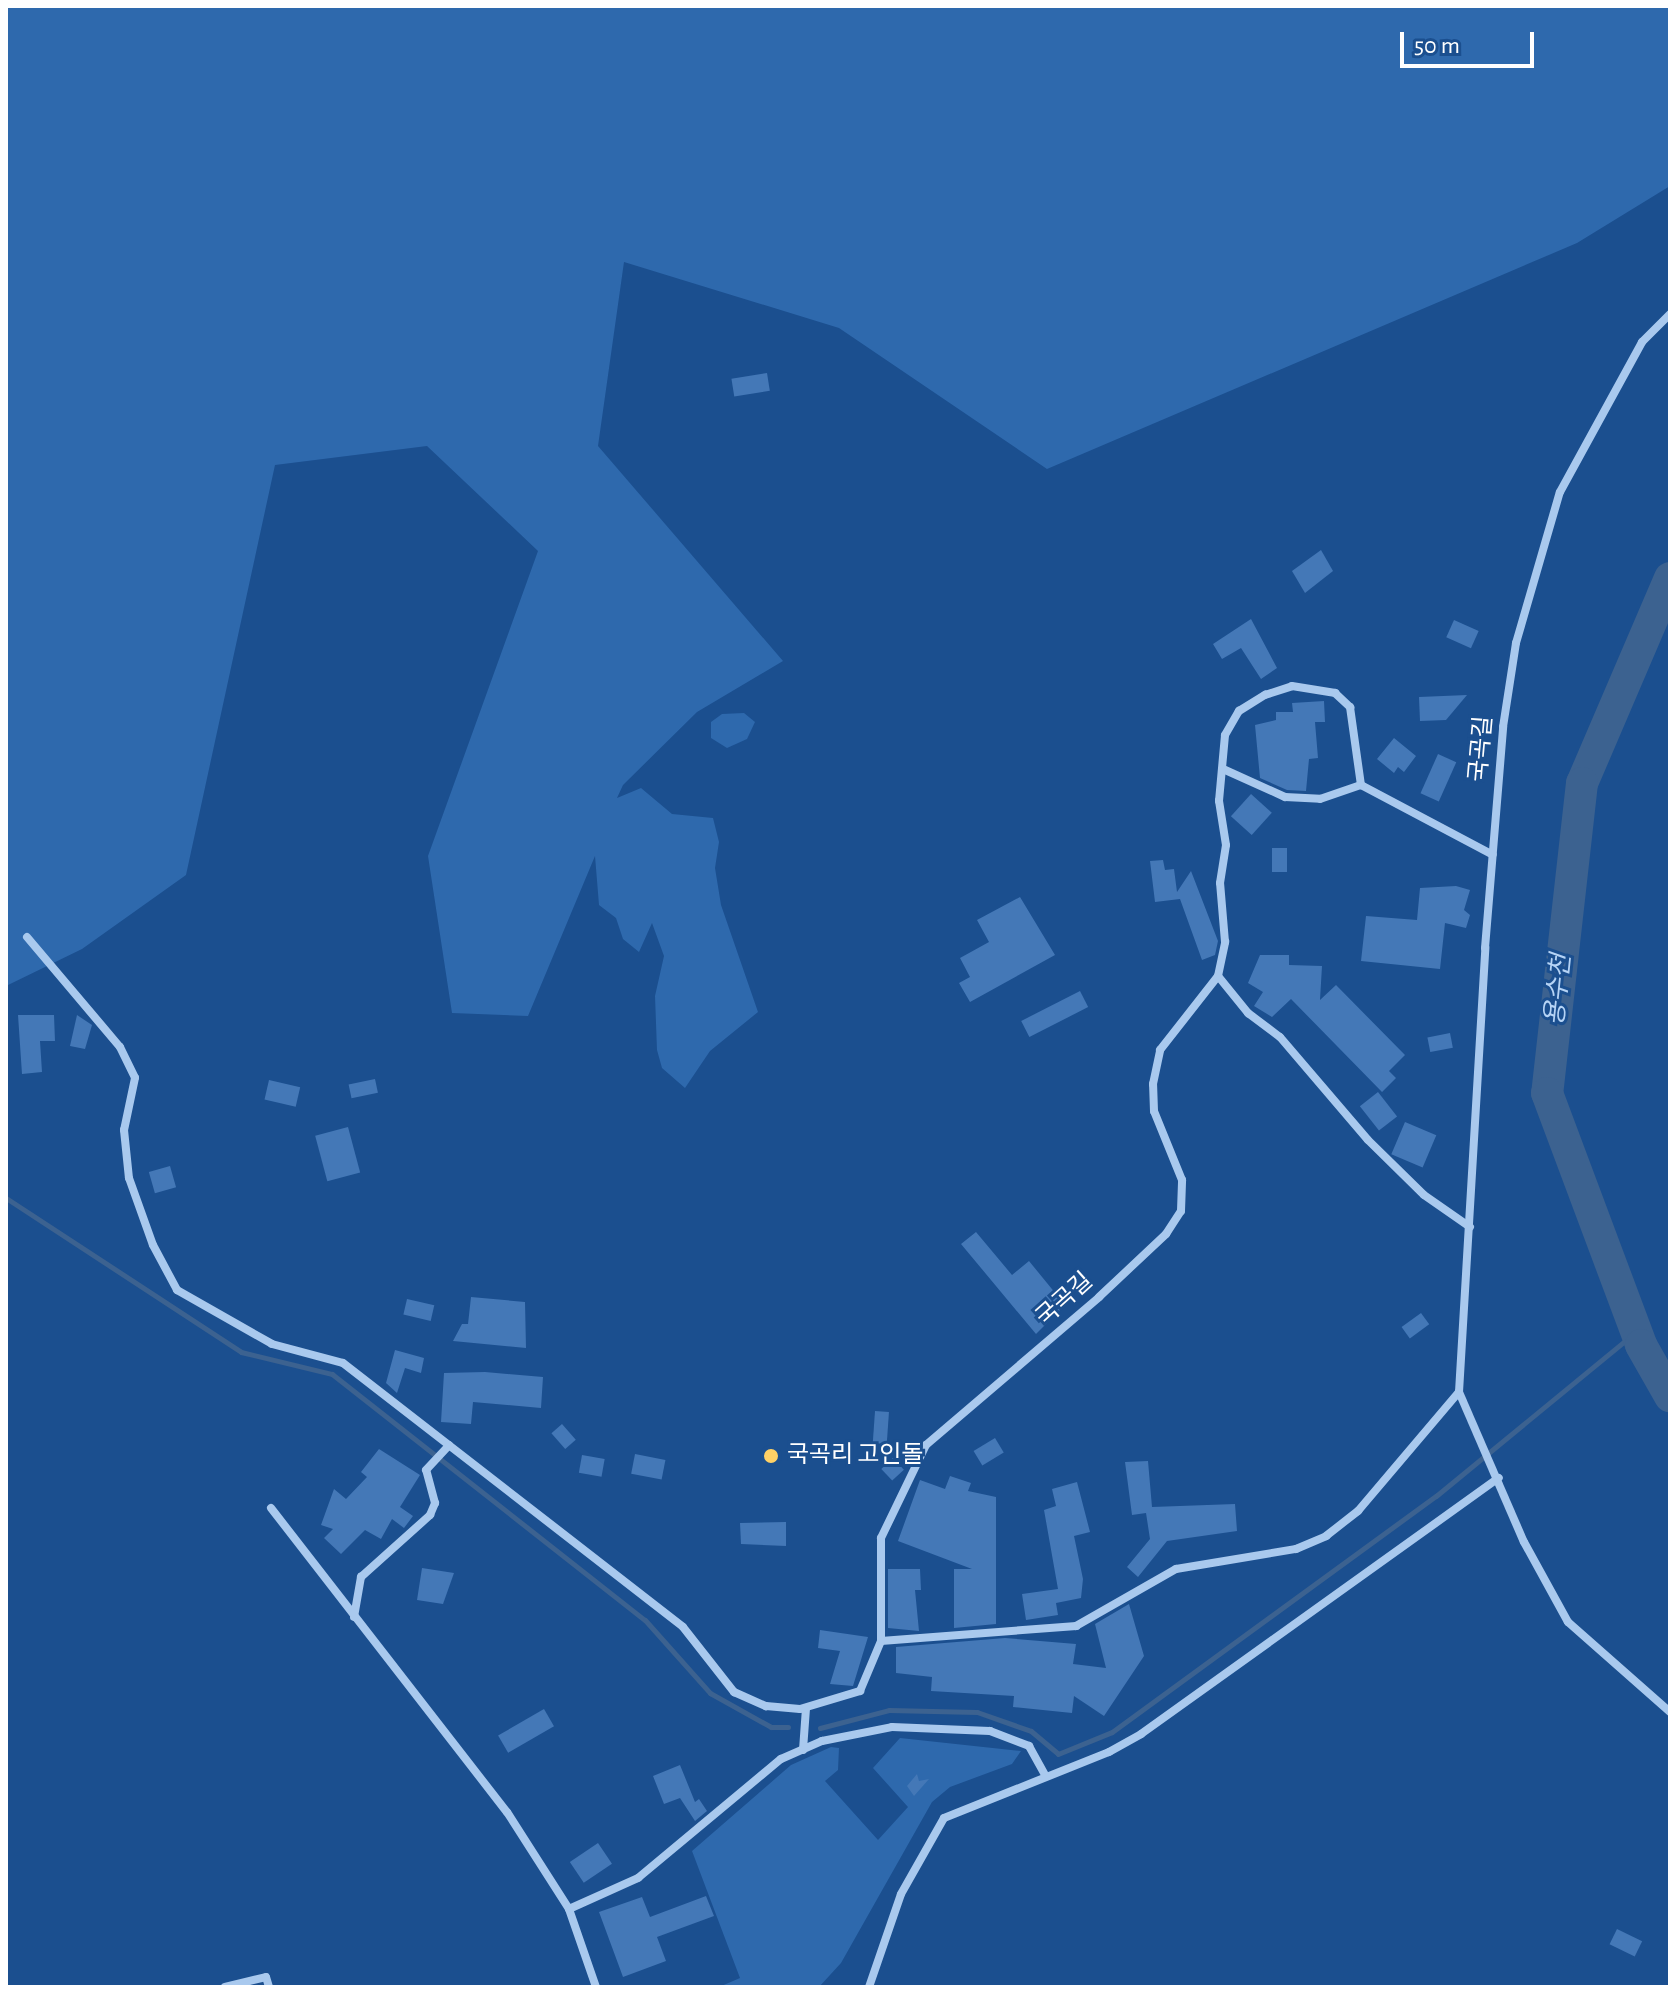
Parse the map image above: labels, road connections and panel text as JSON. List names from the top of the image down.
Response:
{
  "streets": {
    "street": ["국곡길"]
  },
  "water": ["용수천"],
  "places": ["국곡리 고인돌"],
  "scale_bar": "50 m"
}
